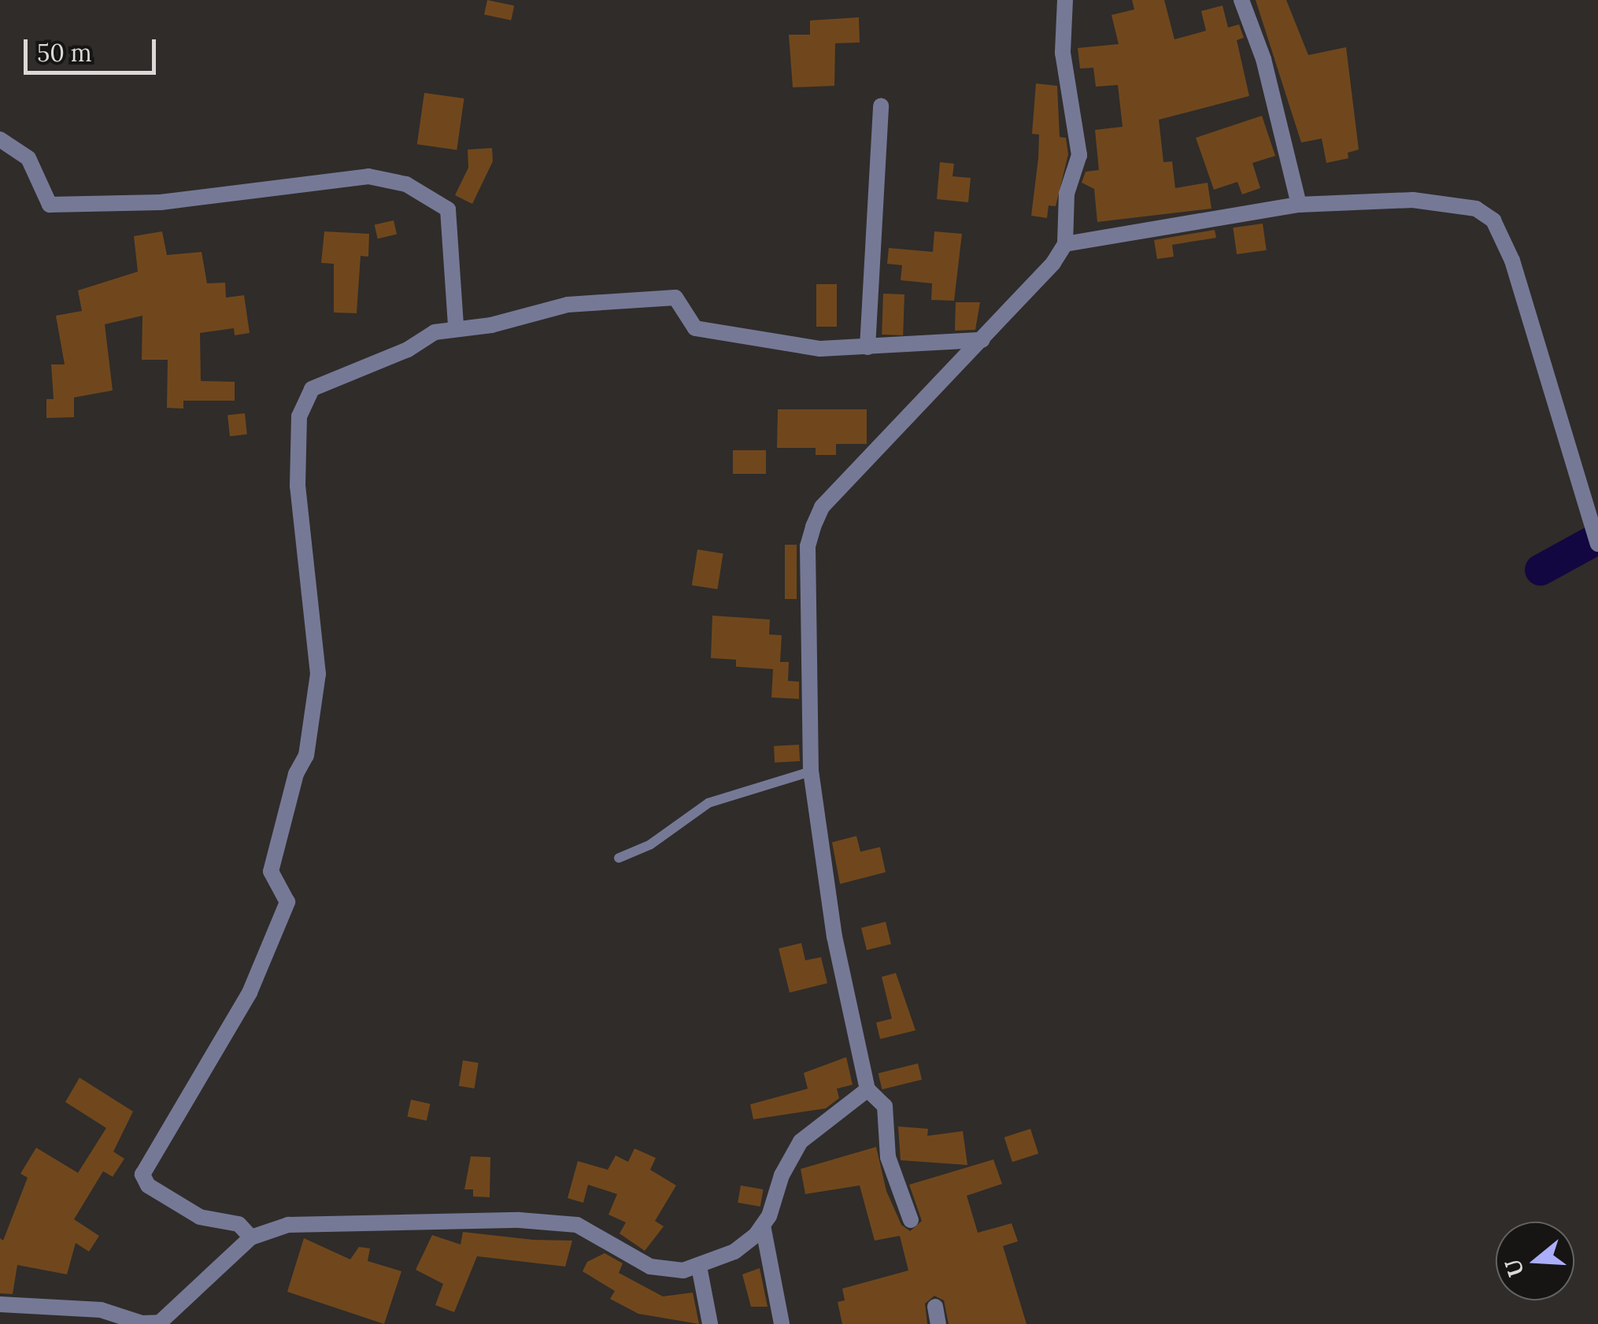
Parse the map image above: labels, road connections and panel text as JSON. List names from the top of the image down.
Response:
{
  "scale_bar": "50 m",
  "north": "left"
}
